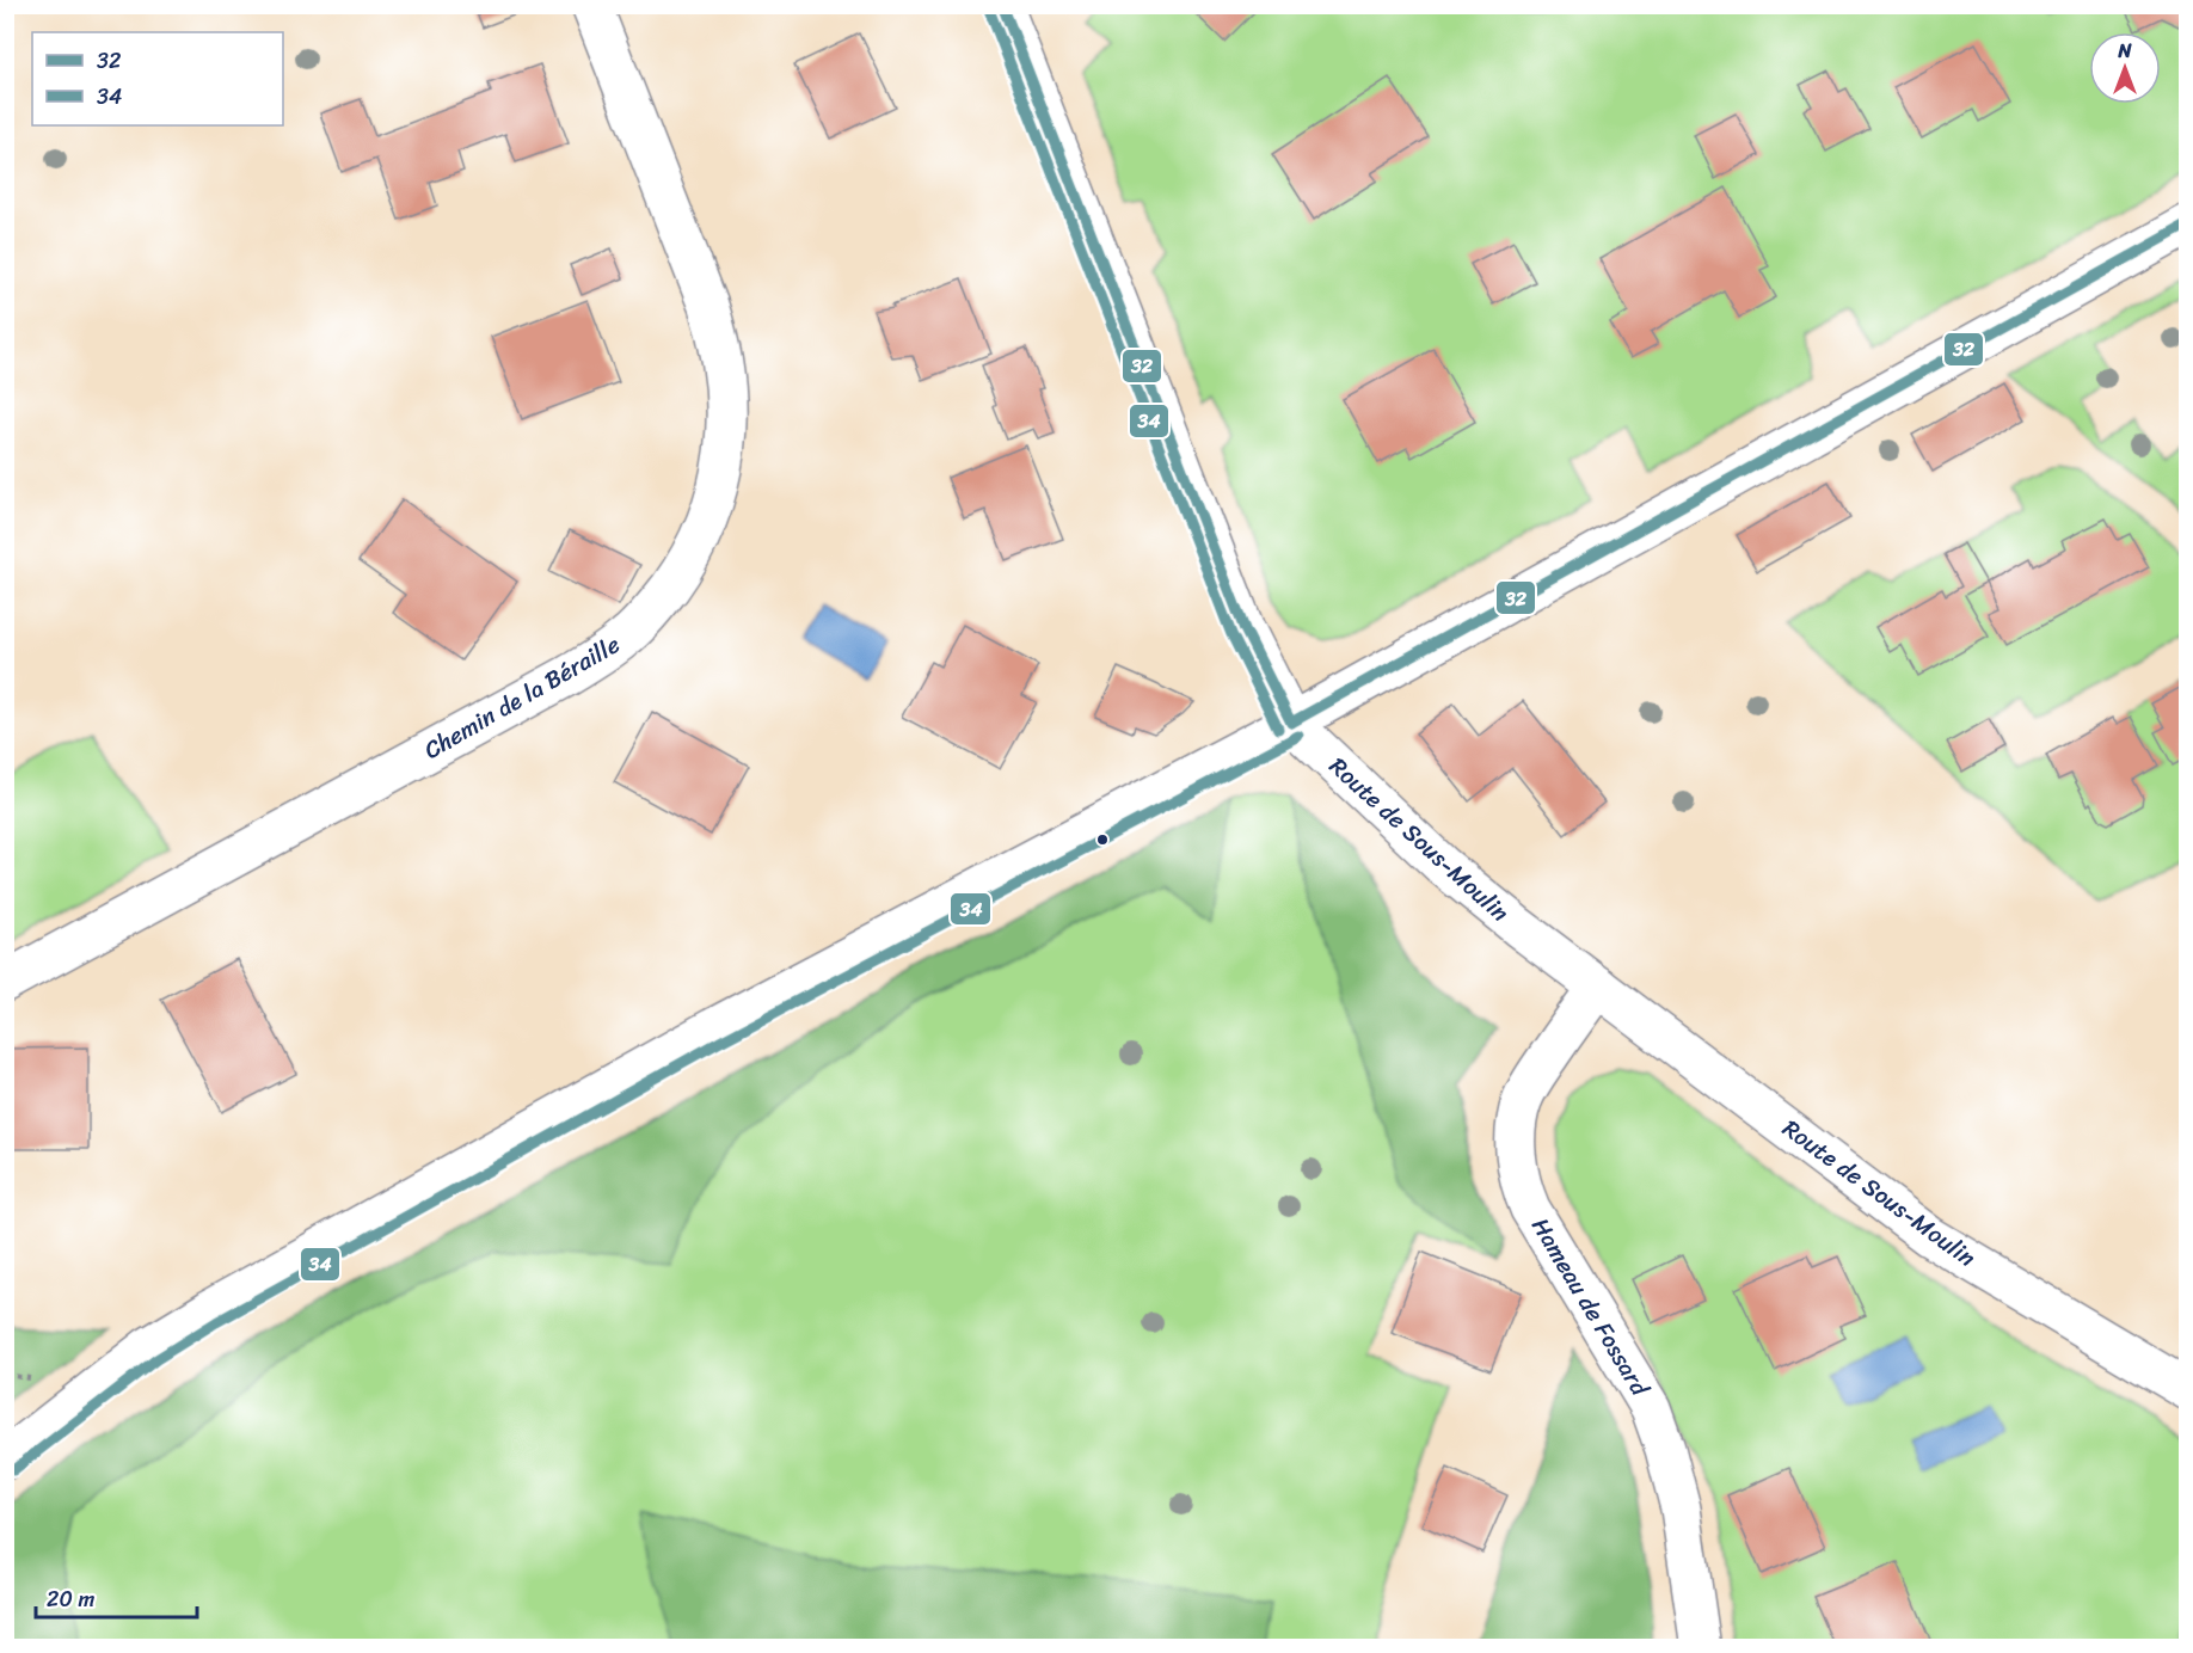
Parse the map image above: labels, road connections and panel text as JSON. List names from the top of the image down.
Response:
{
  "streets": {
    "main road": ["Chemin de la Béraille", "Route de Sous-Moulin", "Hameau de Fossard"]
  },
  "crossings": [
    ["Route de Sous-Moulin", "Hameau de Fossard"]
  ],
  "lines": ["transit line 32", "transit line 34"],
  "legend": ["32", "34"],
  "scale_bar": "20 m",
  "north": "top"
}
